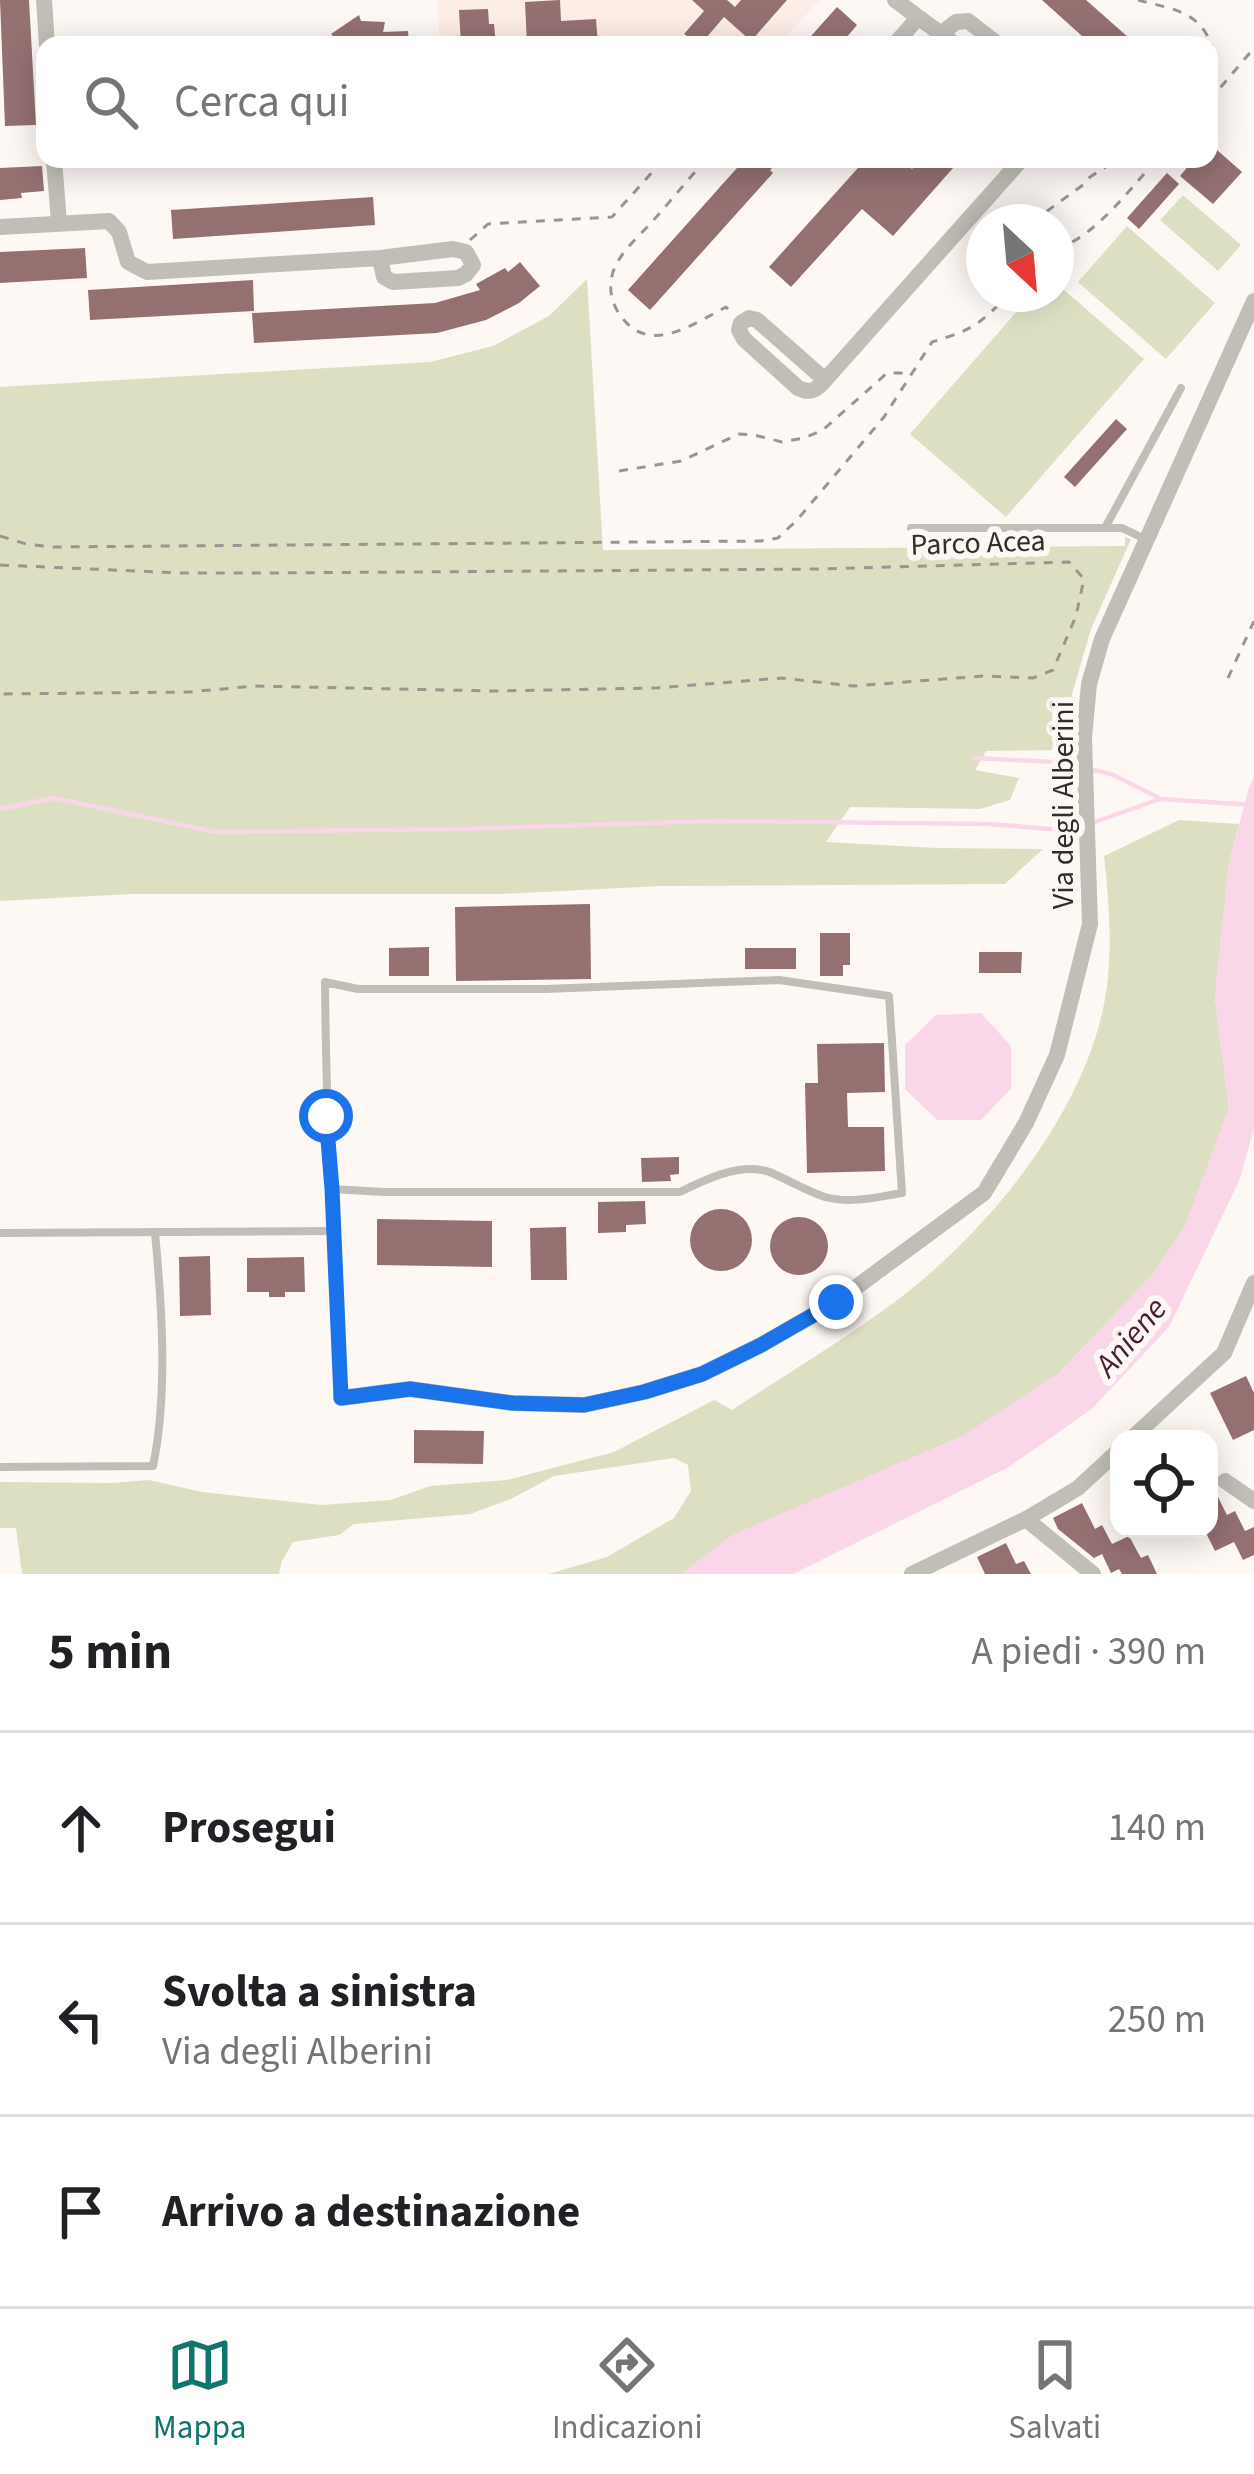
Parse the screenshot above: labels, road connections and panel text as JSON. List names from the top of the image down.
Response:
{
  "streets": {
    "street": ["Via degli Alberini"],
    "path": ["Parco Acea"]
  },
  "water": ["Aniene"],
  "north": "bottom right",
  "page": {
    "search": "Cerca qui",
    "heading": ["5 min", "A piedi · 390 m"],
    "list": [
      ["Prosegui", "140 m"],
      ["Svolta a sinistra", "Via degli Alberini", "250 m"],
      "Arrivo a destinazione"
    ],
    "nav": ["Mappa", "Indicazioni", "Salvati"]
  }
}
